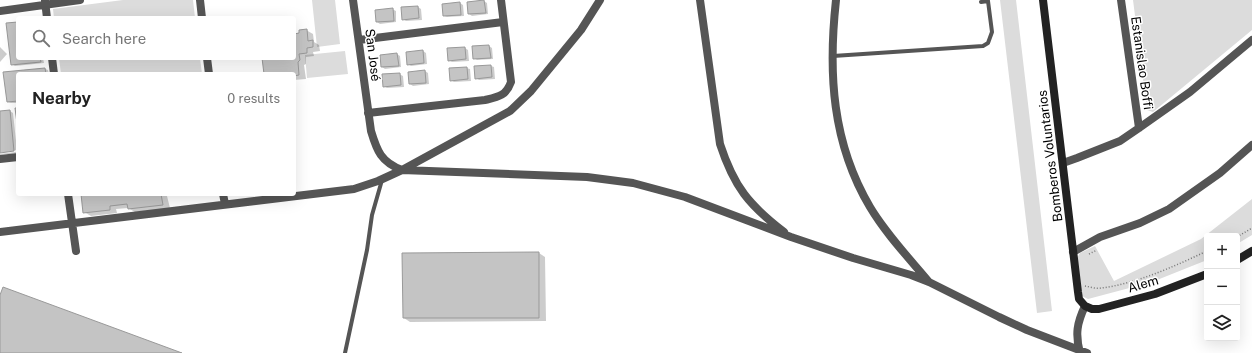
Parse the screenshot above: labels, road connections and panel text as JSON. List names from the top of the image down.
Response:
{
  "streets": {
    "main road": ["Bomberos Voluntarios", "Alem"],
    "street": ["San José", "Estanislao Boffi"]
  },
  "crossings": [
    ["Bomberos Voluntarios", "Alem"]
  ],
  "page": {
    "search": "Search here",
    "heading": ["Nearby", "0 results"],
    "map_buttons": ["+", "−"]
  }
}
